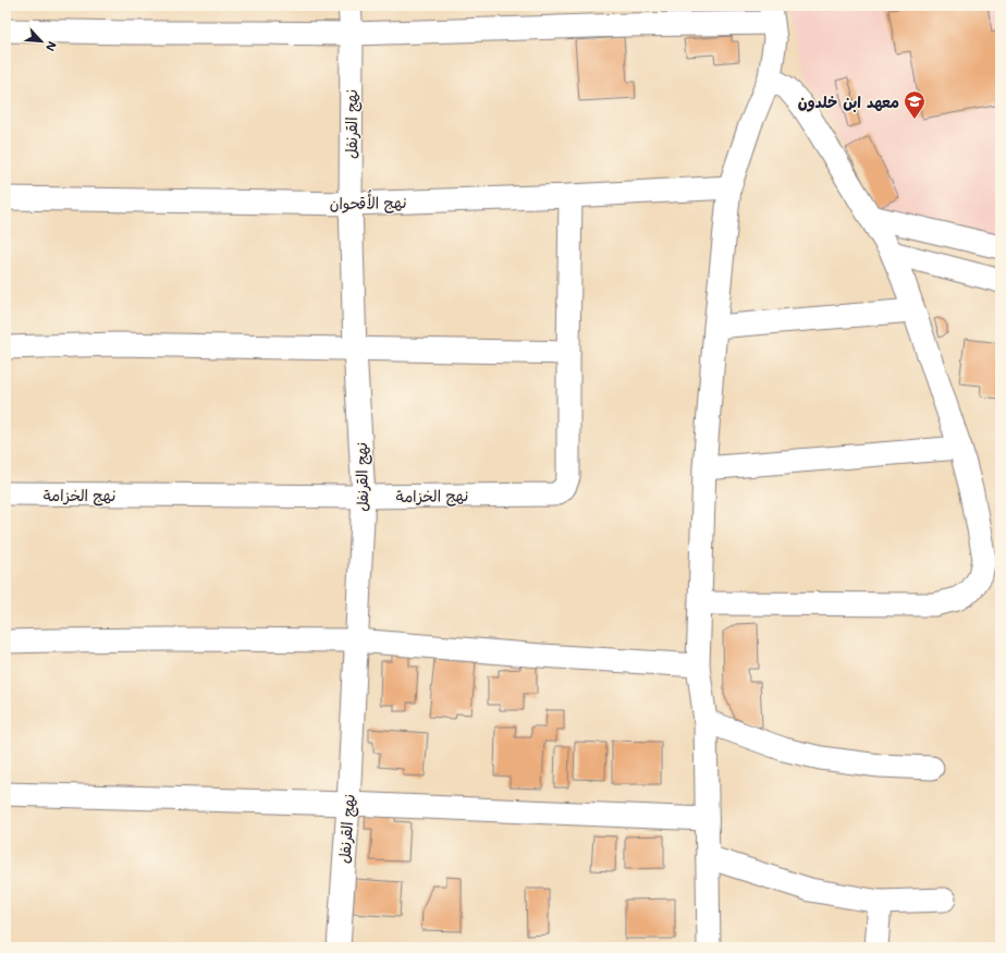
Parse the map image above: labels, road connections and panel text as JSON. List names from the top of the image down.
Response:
{
  "streets": {
    "street": ["نهج القرنفل", "نهج الأُقحوان", "نهج الخزامة"]
  },
  "crossings": [
    ["نهج القرنفل", "نهج الأُقحوان"],
    ["نهج القرنفل", "نهج الخزامة"],
    ["نهج الأُقحوان", "نهج الخزامة"]
  ],
  "places": {
    "school or university": ["معهد ابن خلدون"]
  },
  "north": "bottom right"
}
